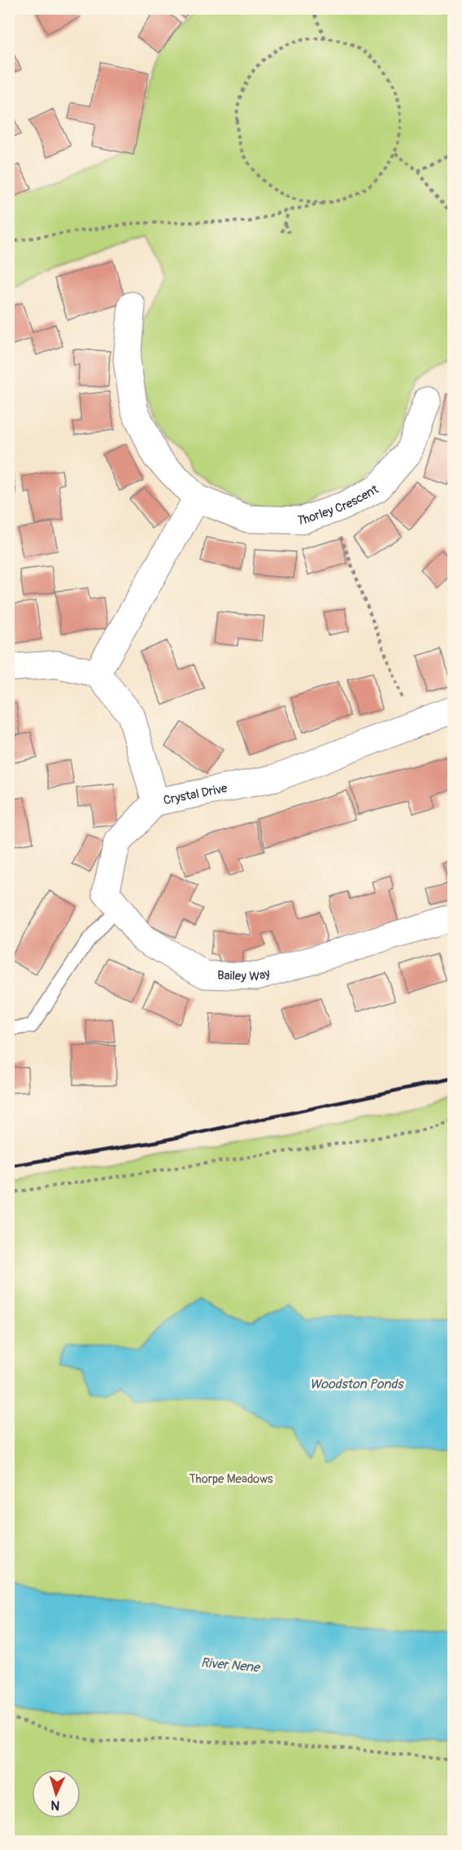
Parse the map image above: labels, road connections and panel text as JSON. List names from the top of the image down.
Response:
{
  "streets": {
    "street": ["Thorley Crescent", "Crystal Drive", "Bailey Way"]
  },
  "crossings": [
    ["Crystal Drive", "Bailey Way"]
  ],
  "water": ["Woodston Ponds", "River Nene"],
  "parks": ["Thorpe Meadows"],
  "north": "bottom"
}
